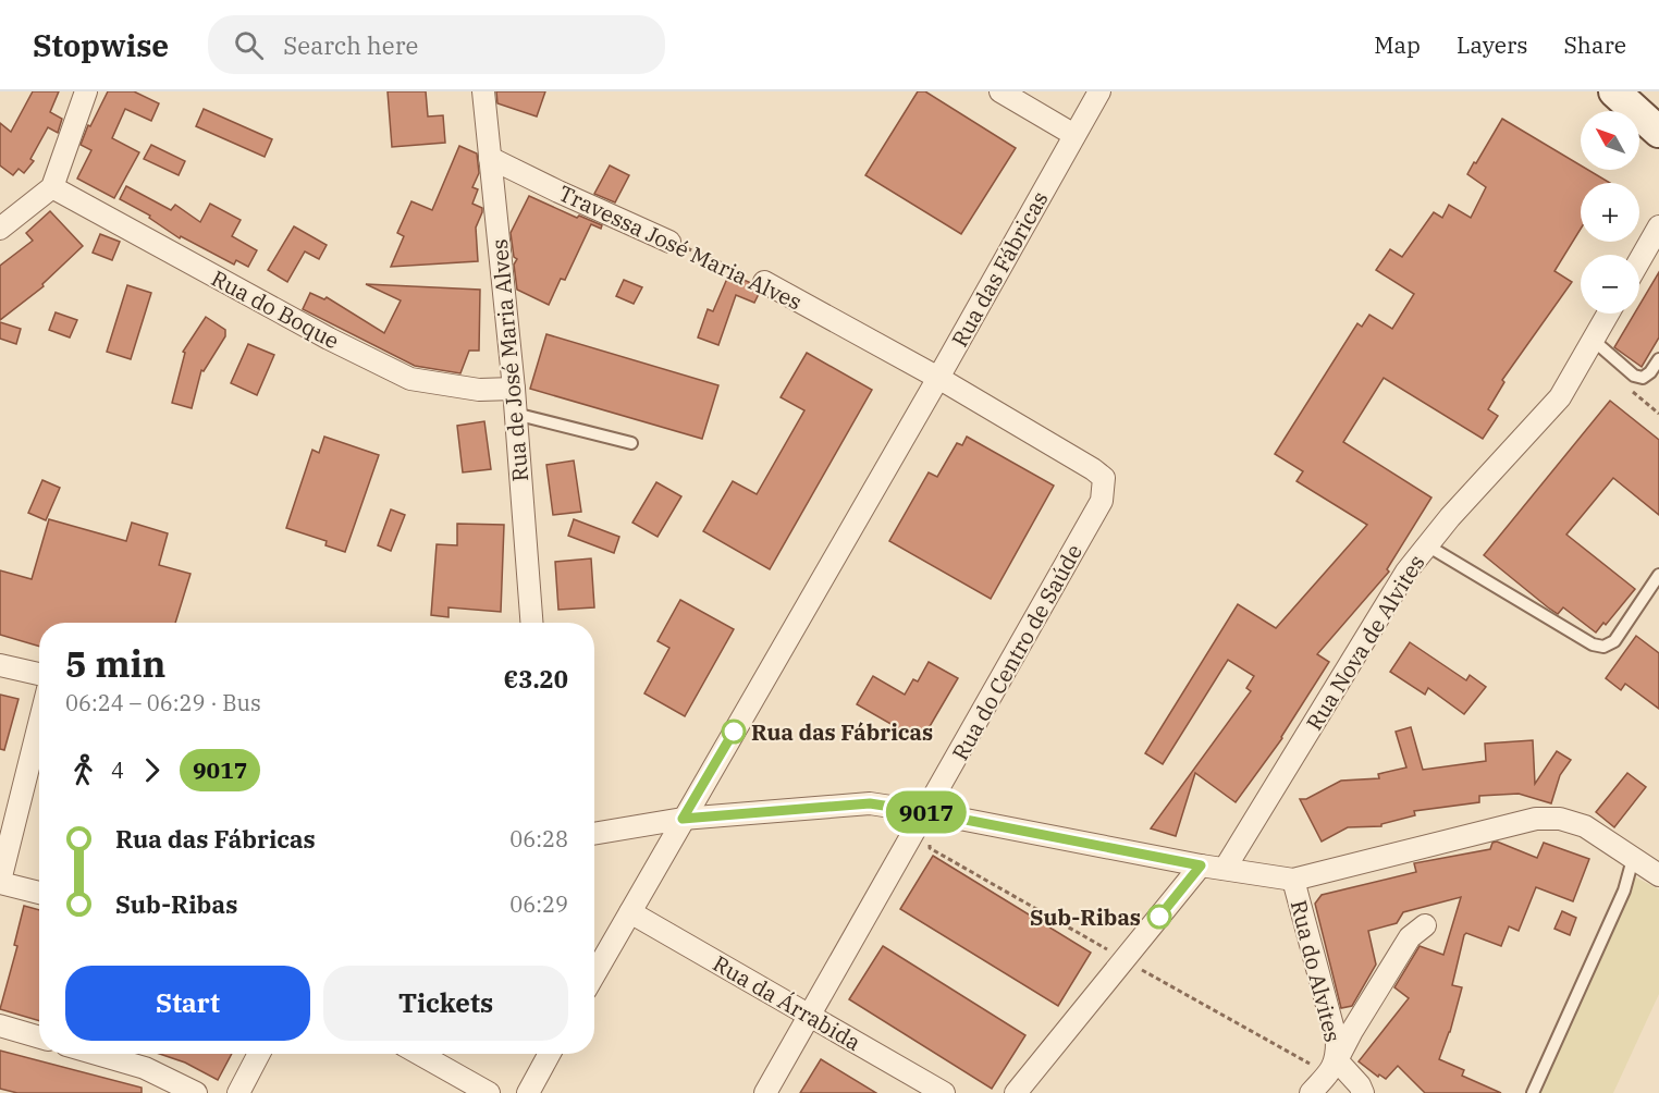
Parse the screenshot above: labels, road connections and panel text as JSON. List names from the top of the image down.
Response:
{
  "streets": {
    "street": [
      "Travessa José Maria Alves",
      "Rua das Fábricas",
      "Rua do Boque",
      "Rua de José Maria Alves",
      "Rua Nova de Alvites",
      "Rua do Centro de Saúde",
      "Rua do Alvites",
      "Rua da Árrabida"
    ]
  },
  "crossings": [
    ["Travessa José Maria Alves", "Rua das Fábricas"],
    ["Travessa José Maria Alves", "Rua de José Maria Alves"],
    ["Travessa José Maria Alves", "Rua do Centro de Saúde"],
    ["Rua das Fábricas", "Rua do Centro de Saúde"],
    ["Rua das Fábricas", "Rua da Árrabida"],
    ["Rua do Boque", "Rua de José Maria Alves"],
    ["Rua do Centro de Saúde", "Rua da Árrabida"]
  ],
  "places": ["Rua das Fábricas", "Sub-Ribas"],
  "lines": ["bus line 9017"],
  "north": "top left",
  "page": {
    "header": "Stopwise",
    "search": "Search here",
    "nav": ["Map", "Layers", "Share"],
    "on_map": "9017",
    "map_buttons": ["+", "−"],
    "heading": ["5 min", "06:24 – 06:29 · Bus", "€3.20"],
    "legs": ["4", "9017"],
    "list": [
      {
        "name": "Rua das Fábricas",
        "value": "06:28"
      },
      {
        "name": "Sub-Ribas",
        "value": "06:29"
      }
    ],
    "buttons": ["Start", "Tickets"]
  }
}
